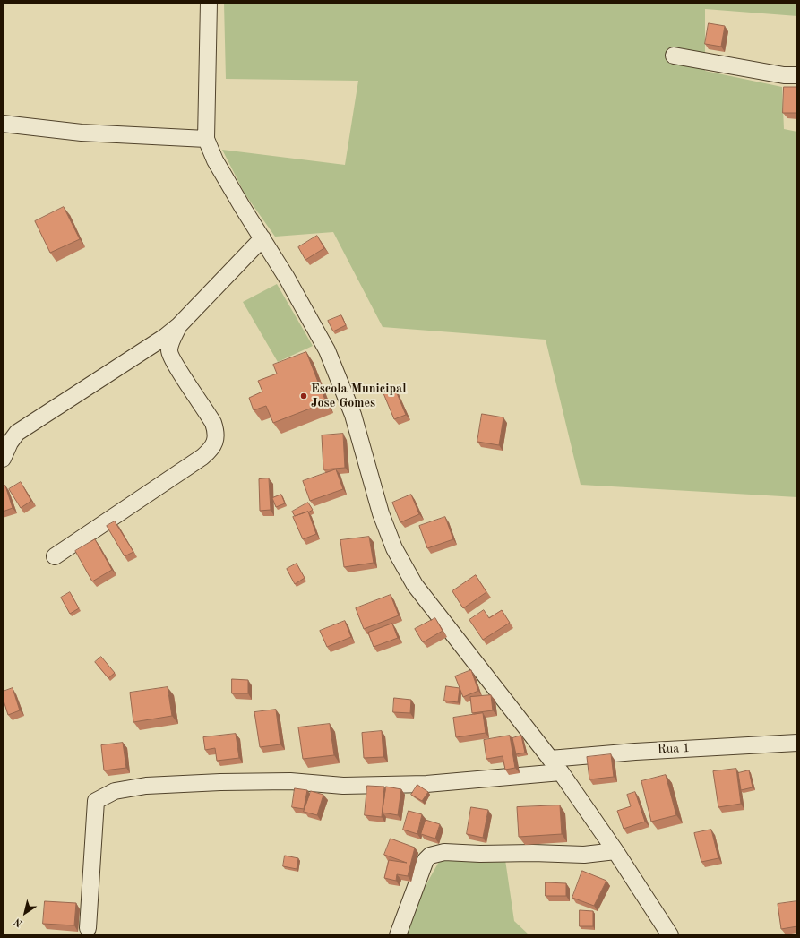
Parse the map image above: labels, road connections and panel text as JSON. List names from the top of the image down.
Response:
{
  "streets": {
    "street": ["Rua 1"]
  },
  "places": ["Escola Municipal Jose Gomes"],
  "north": "bottom left"
}
